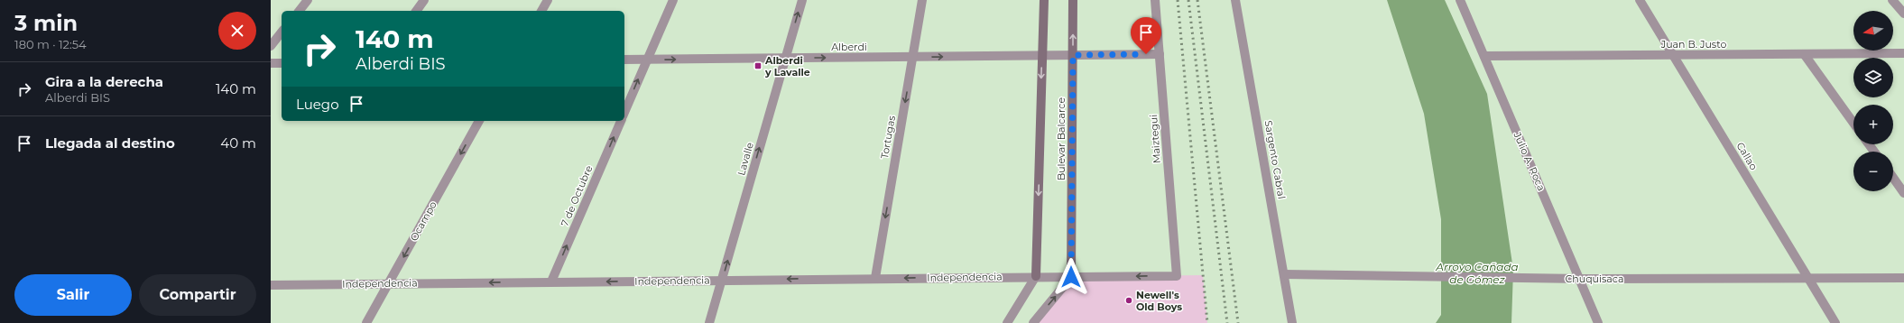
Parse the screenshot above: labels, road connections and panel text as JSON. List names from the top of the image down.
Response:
{
  "streets": {
    "main road": ["Bulevar Balcarce"],
    "street": [
      "Juan B. Justo",
      "Alberdi",
      "Tortugas",
      "Maiztegui",
      "Callao",
      "Lavalle",
      "Sargento Cabral",
      "Julio A. Roca",
      "7 de Octubre",
      "Ocampo",
      "Independencia",
      "Chuquisaca"
    ]
  },
  "crossings": [
    ["Juan B. Justo", "Callao"],
    ["Juan B. Justo", "Julio A. Roca"],
    ["Alberdi", "Tortugas"],
    ["Alberdi", "Bulevar Balcarce"],
    ["Alberdi", "Maiztegui"],
    ["Alberdi", "Lavalle"],
    ["Tortugas", "Independencia"],
    ["Bulevar Balcarce", "Independencia"],
    ["Maiztegui", "Independencia"],
    ["Callao", "Chuquisaca"],
    ["Lavalle", "Independencia"],
    ["Sargento Cabral", "Chuquisaca"],
    ["Julio A. Roca", "Chuquisaca"],
    ["7 de Octubre", "Independencia"],
    ["Ocampo", "Independencia"]
  ],
  "one_way": [
    "Alberdi",
    "Tortugas",
    "Lavalle",
    "7 de Octubre",
    "Ocampo",
    "Independencia"
  ],
  "water": ["Arroyo Cañada de Gómez"],
  "places": {
    "transit": ["Alberdi y Lavalle"],
    "other": ["Newell's Old Boys"]
  },
  "north": "left",
  "page": {
    "heading": ["3 min", "180 m · 12:54"],
    "map_buttons": ["+", "−"],
    "turn": ["140 m", "Alberdi BIS"],
    "list": [
      {
        "name": "Gira a la derecha",
        "note": "Alberdi BIS",
        "value": "140 m"
      },
      {
        "name": "Llegada al destino",
        "value": "40 m"
      }
    ],
    "then": "Luego",
    "buttons": ["Salir", "Compartir"]
  }
}
